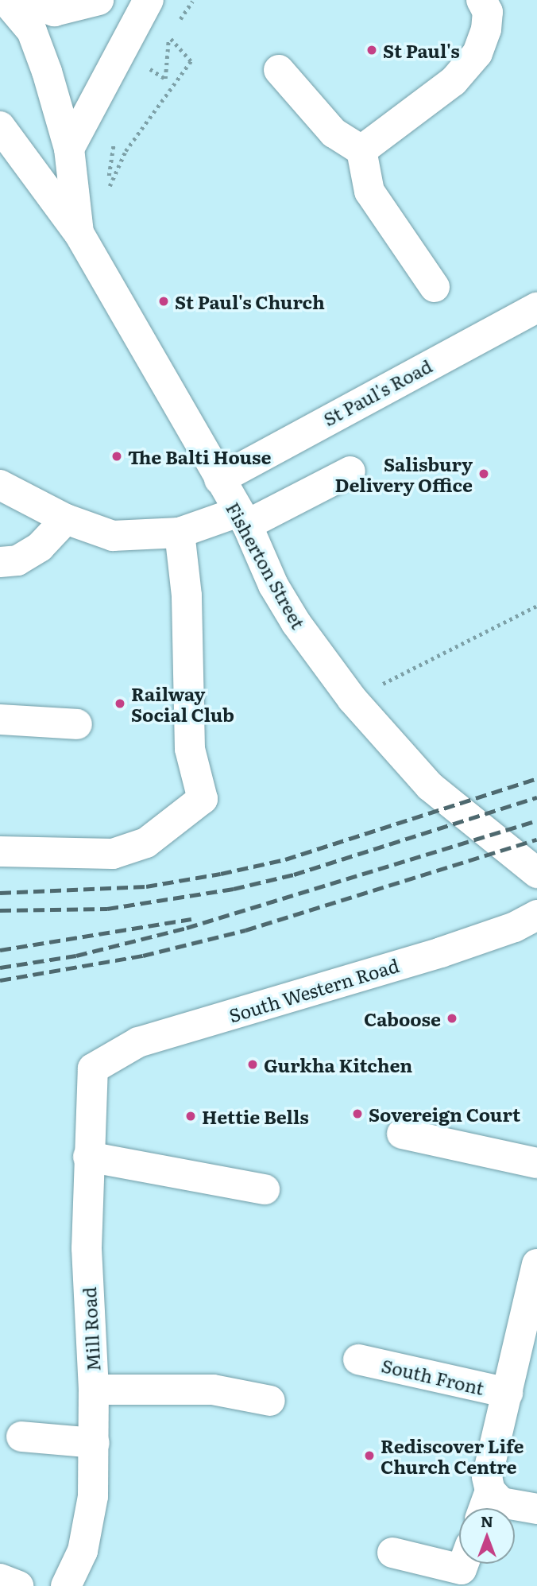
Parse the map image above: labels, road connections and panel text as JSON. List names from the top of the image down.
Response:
{
  "streets": {
    "main road": [
      "St Paul's Road",
      "Fisherton Street",
      "South Western Road",
      "Mill Road",
      "South Front"
    ]
  },
  "crossings": [
    ["St Paul's Road", "Fisherton Street"],
    ["South Western Road", "Mill Road"]
  ],
  "places": [
    "St Paul's",
    "St Paul's Church",
    "The Balti House",
    "Salisbury Delivery Office",
    "Railway Social Club",
    "Caboose",
    "Gurkha Kitchen",
    "Sovereign Court",
    "Hettie Bells",
    "Rediscover Life Church Centre"
  ],
  "north": "top"
}
